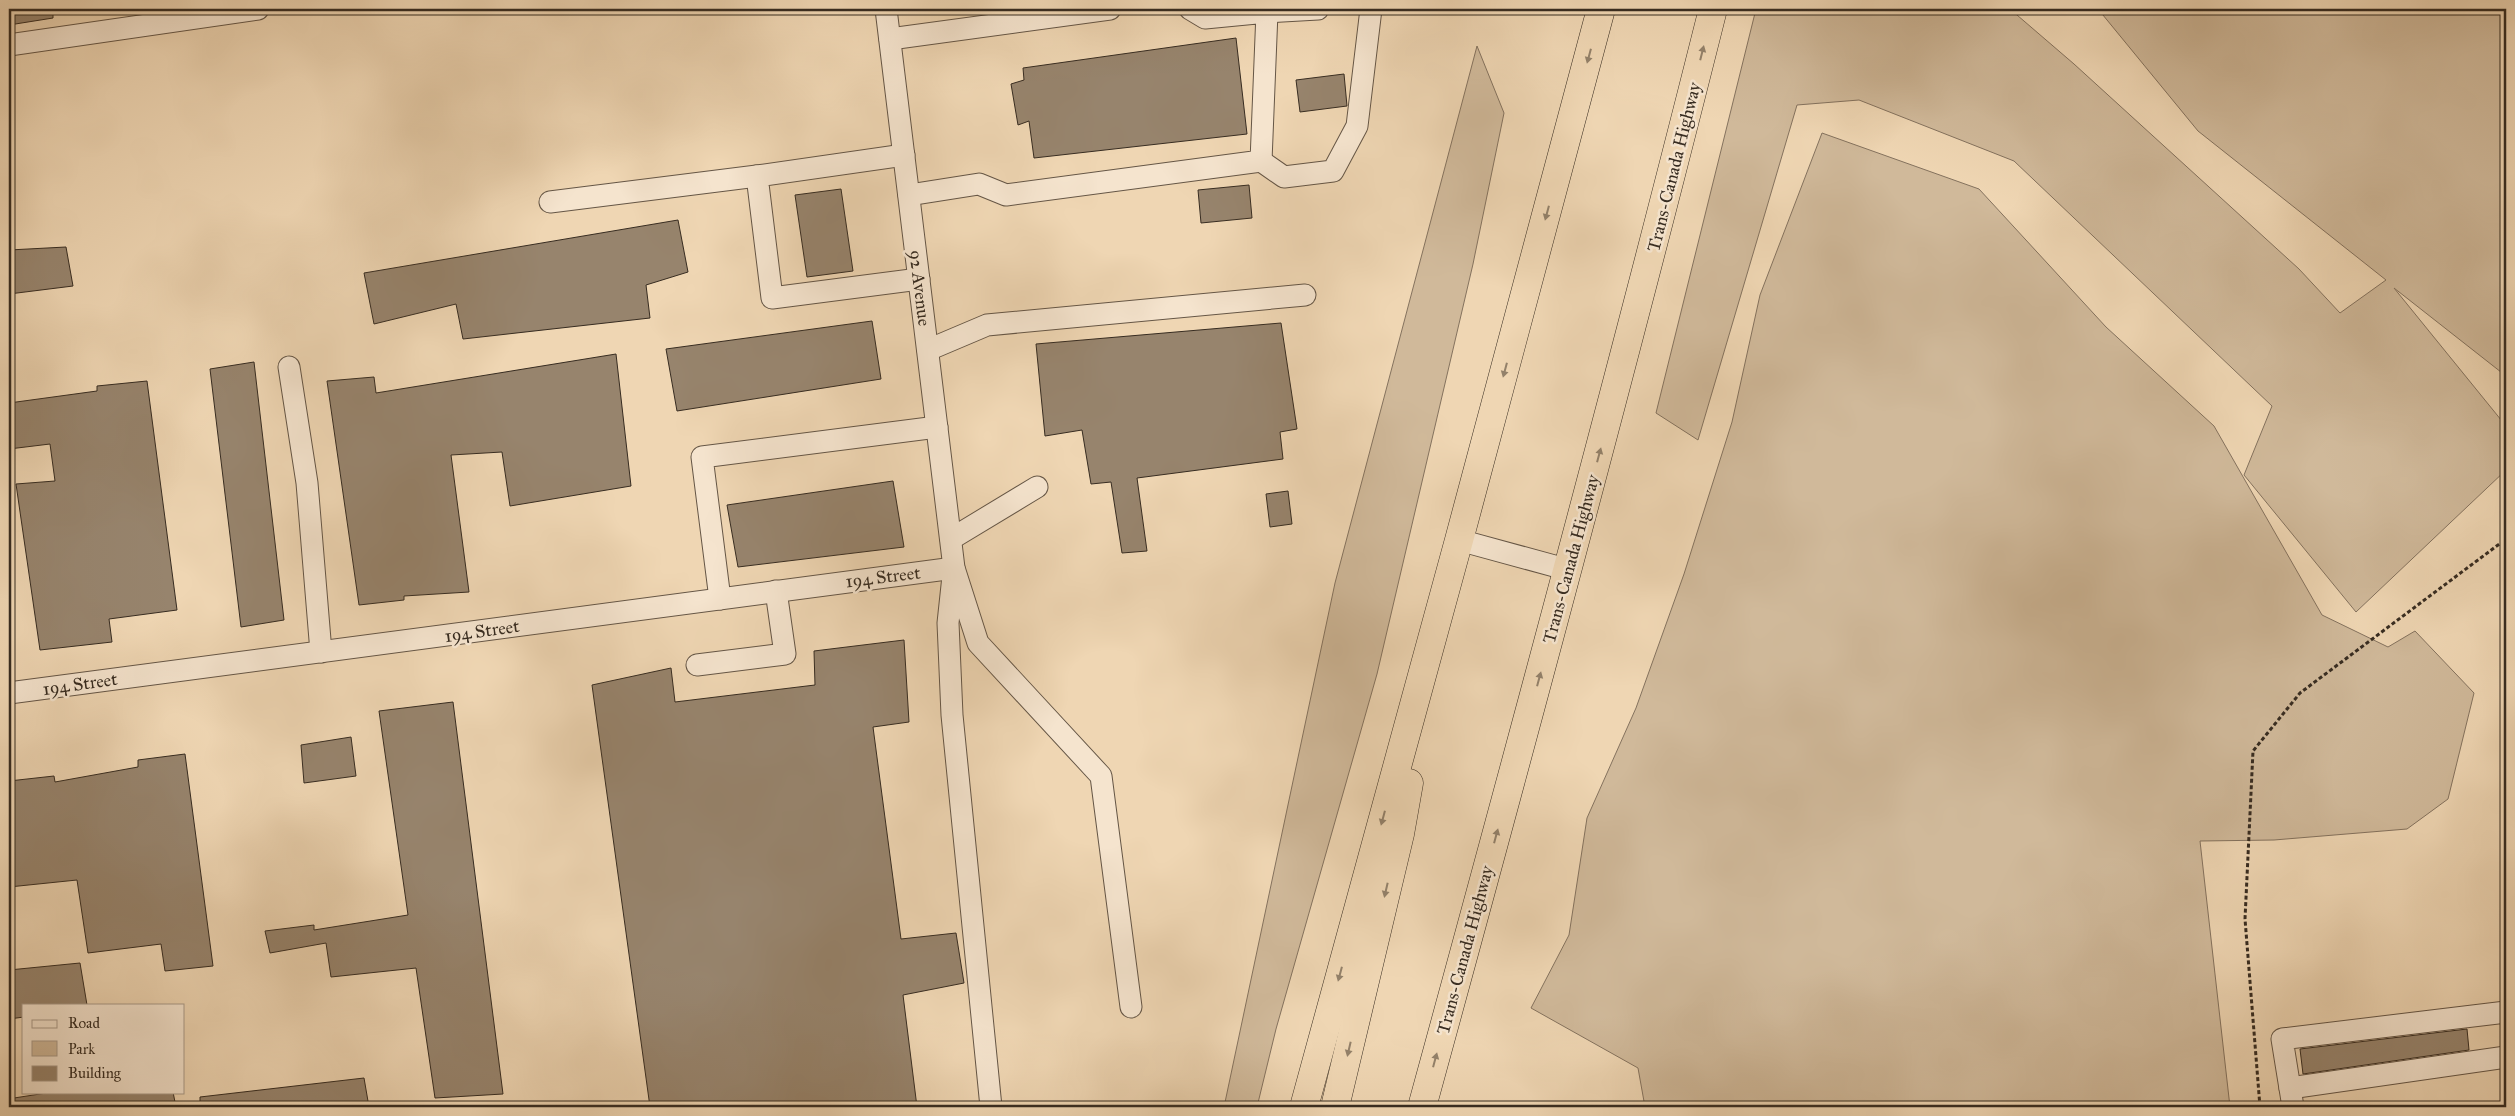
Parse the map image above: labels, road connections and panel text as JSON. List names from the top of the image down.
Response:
{
  "streets": {
    "highway": ["Trans-Canada Highway"],
    "street": ["92 Avenue", "194 Street"]
  },
  "crossings": [
    ["92 Avenue", "194 Street"]
  ],
  "legend": ["Road", "Park", "Building"]
}
